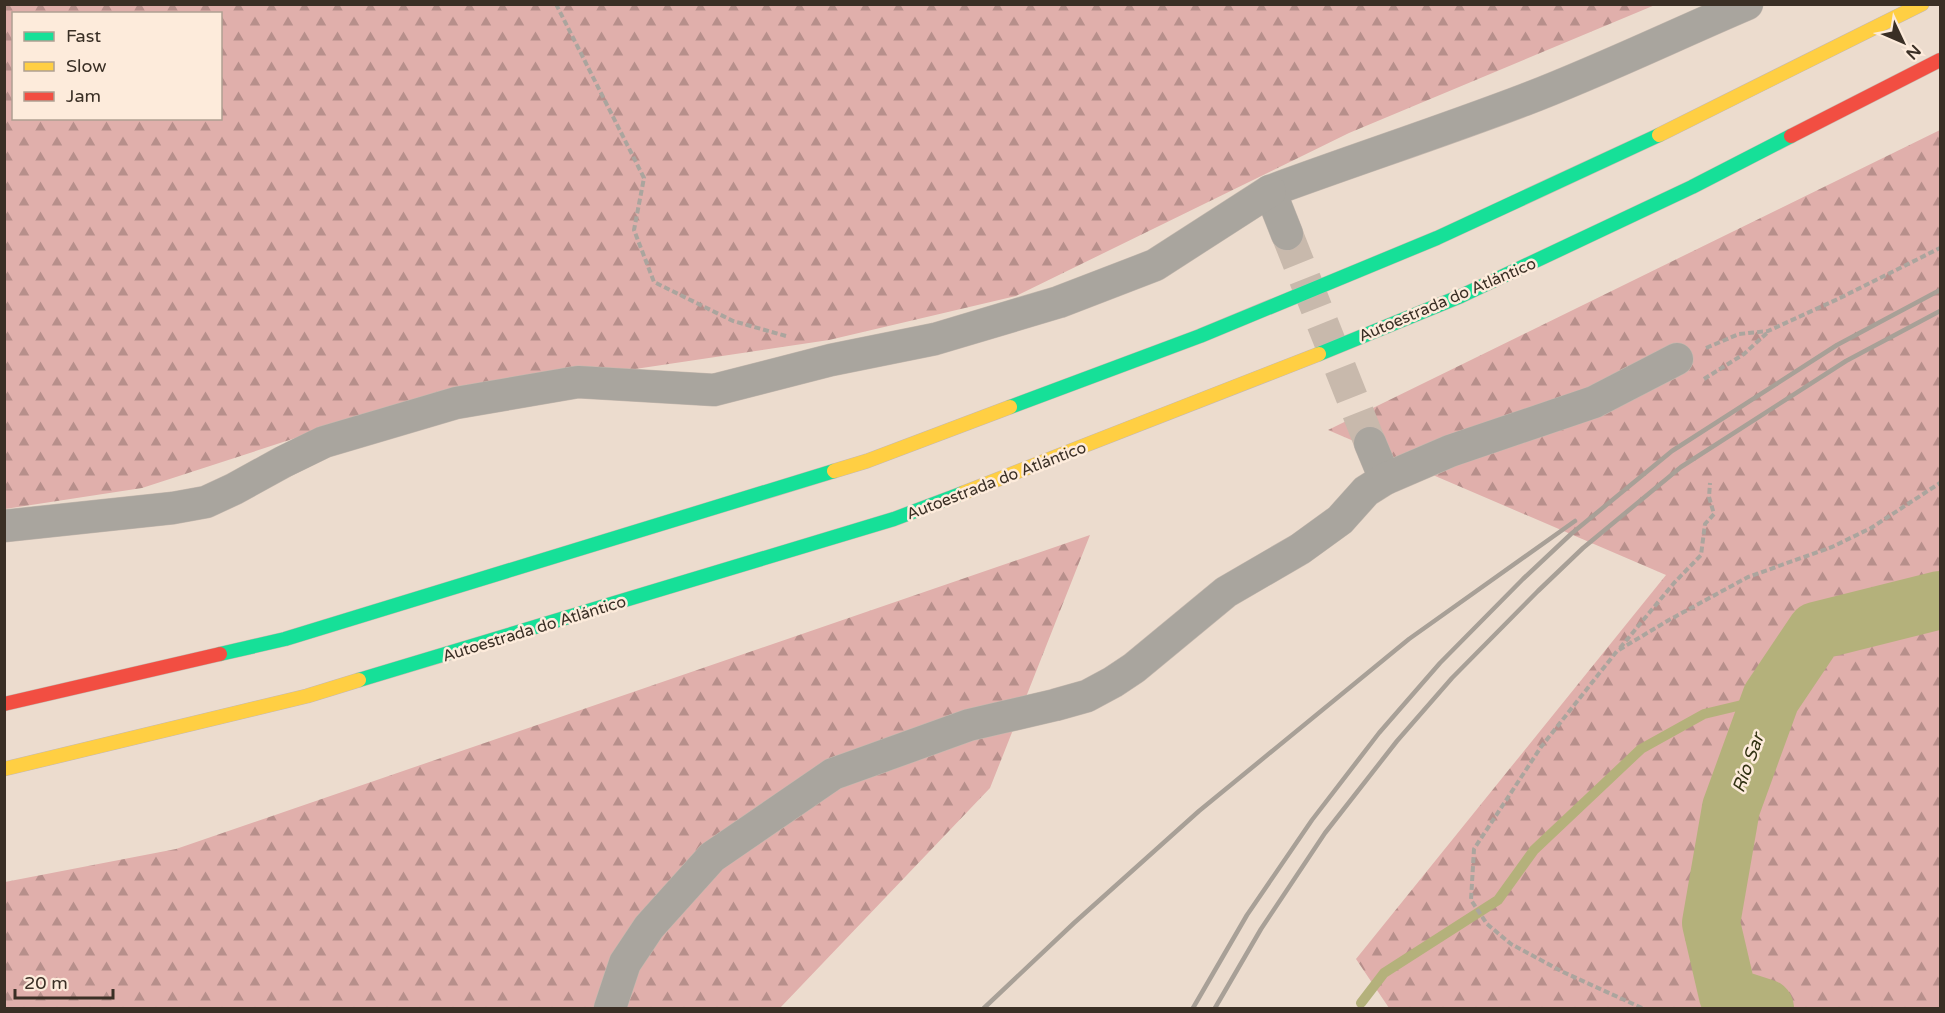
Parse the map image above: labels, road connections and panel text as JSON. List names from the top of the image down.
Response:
{
  "streets": {
    "highway": ["Autoestrada do Atlántico"]
  },
  "water": ["Río Sar"],
  "legend": ["Fast", "Slow", "Jam"],
  "scale_bar": "20 m",
  "north": "bottom right"
}
